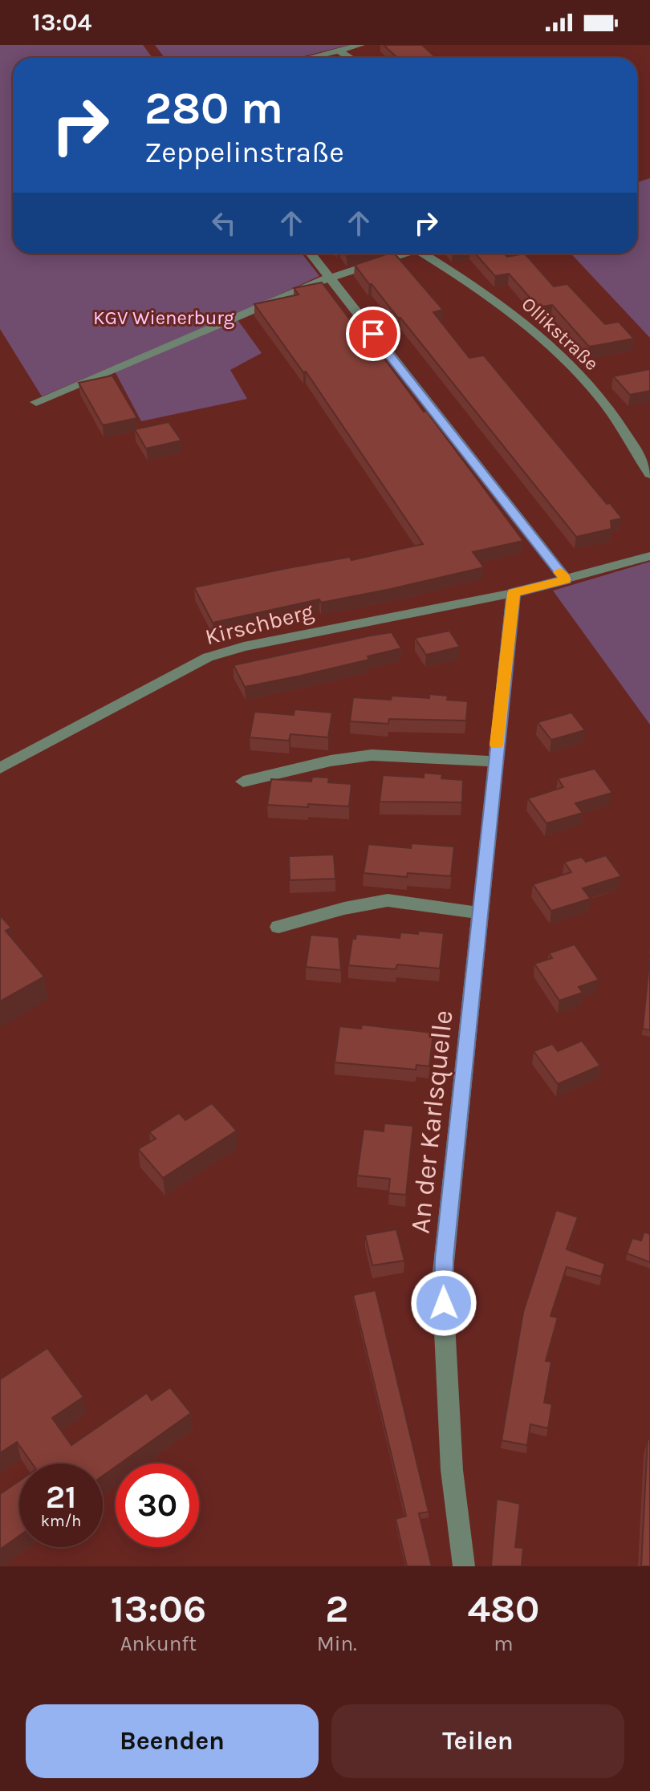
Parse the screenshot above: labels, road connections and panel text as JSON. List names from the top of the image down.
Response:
{
  "streets": {
    "street": ["Ollikstraße", "Kirschberg", "An der Karlsquelle"]
  },
  "crossings": [
    ["Kirschberg", "An der Karlsquelle"]
  ],
  "parks": ["KGV Wienerburg"],
  "page": {
    "status": "13:04",
    "turn": ["280 m", "Zeppelinstraße"],
    "speed": "21 km/h",
    "limit": "30",
    "eta": [
      "13:06",
      "Ankunft",
      "2",
      "Min.",
      "480",
      "m"
    ],
    "buttons": ["Beenden", "Teilen"]
  }
}
